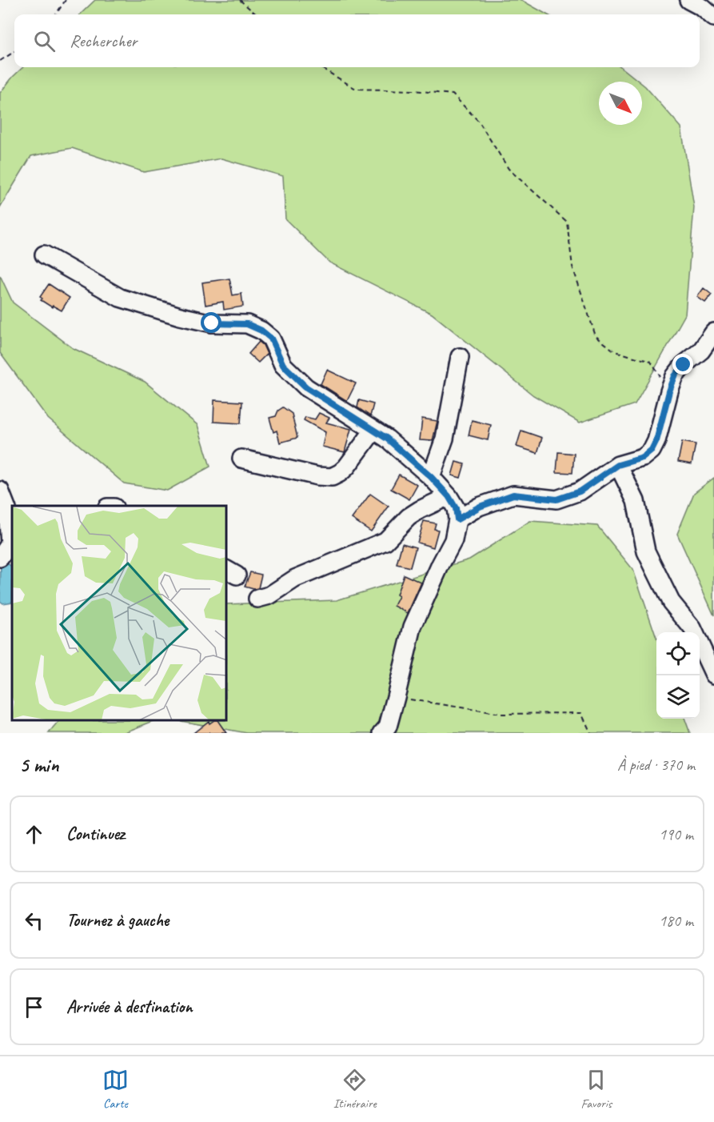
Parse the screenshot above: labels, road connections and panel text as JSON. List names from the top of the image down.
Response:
{
  "north": "bottom right",
  "page": {
    "search": "Rechercher",
    "heading": ["5 min", "À pied · 370 m"],
    "list": [
      ["Continuez", "190 m"],
      ["Tournez à gauche", "180 m"],
      "Arrivée à destination"
    ],
    "nav": ["Carte", "Itinéraire", "Favoris"]
  }
}
